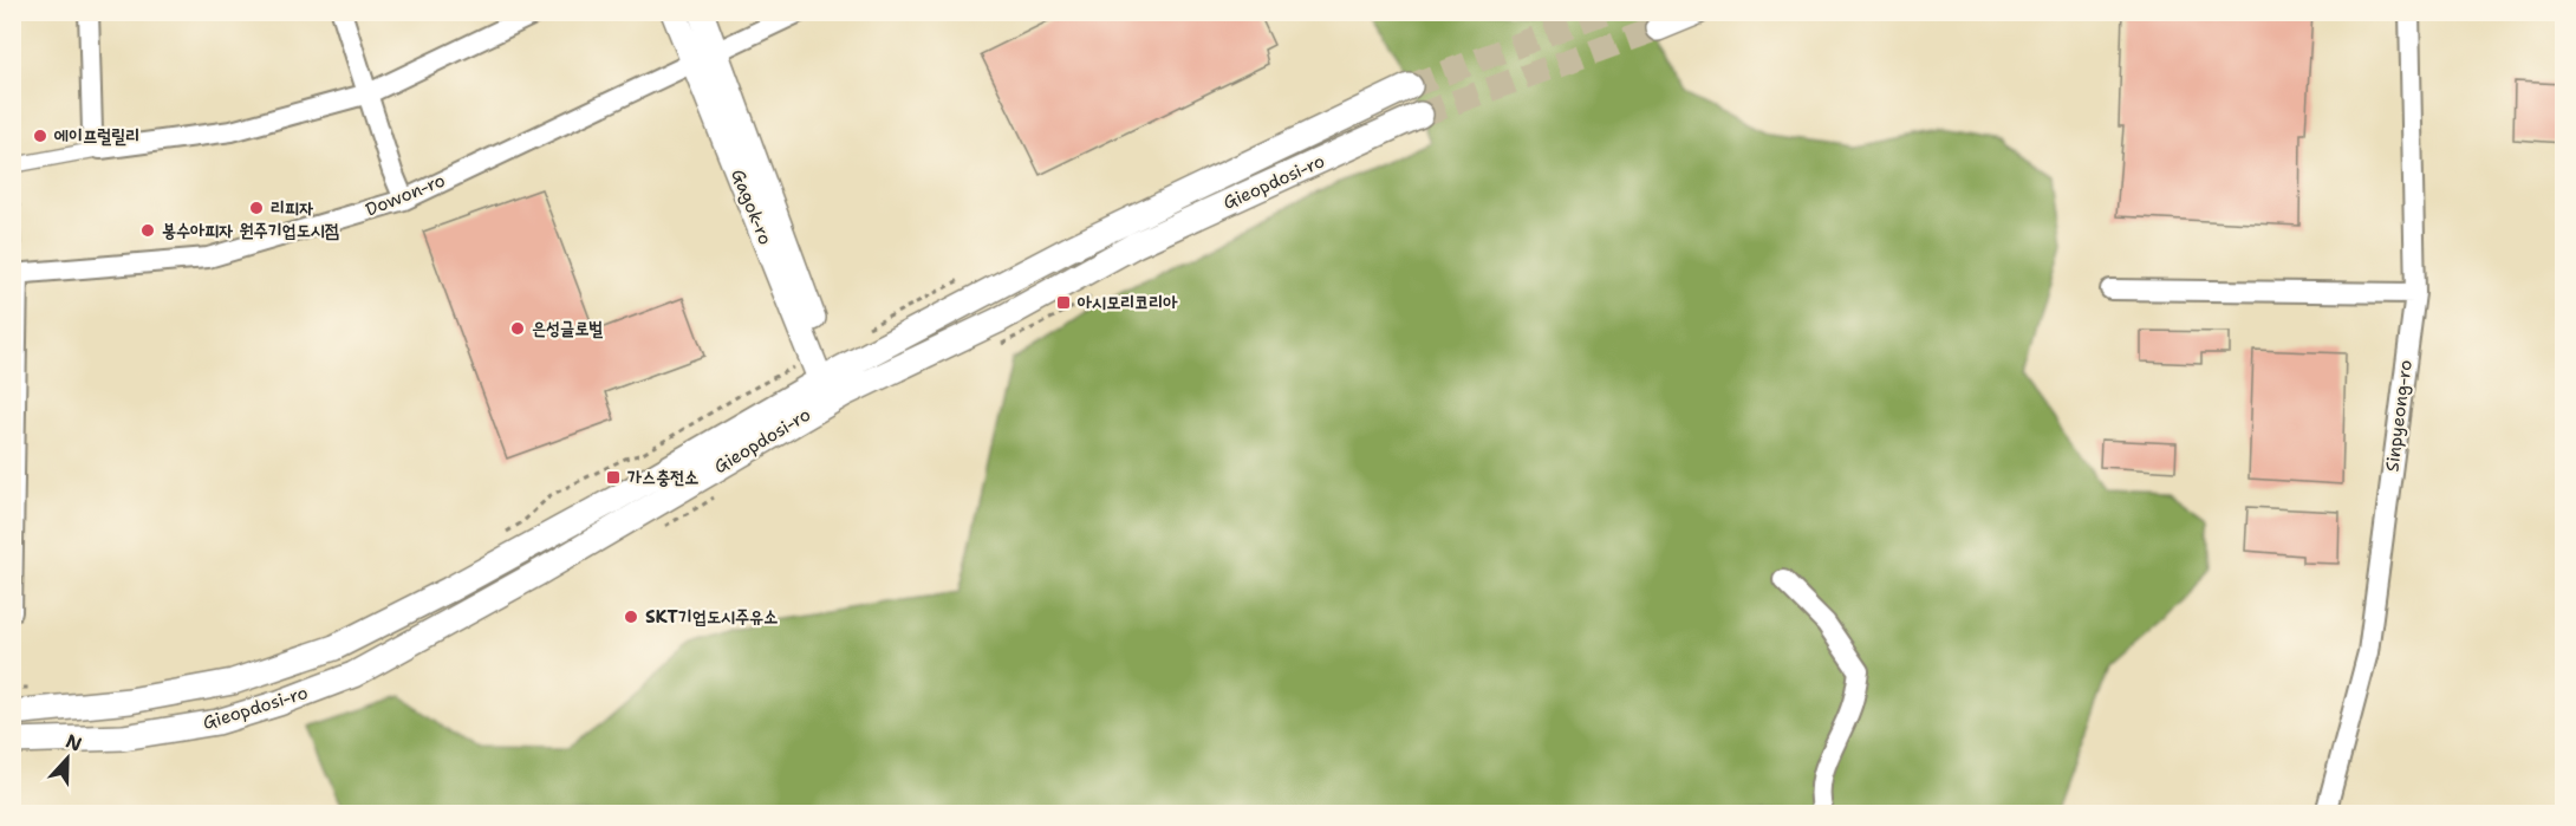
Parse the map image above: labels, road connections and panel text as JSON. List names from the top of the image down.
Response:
{
  "streets": {
    "street": [
      "Gieopdosi-ro",
      "Dowon-ro",
      "Gagok-ro",
      "Sinpyeong-ro"
    ]
  },
  "crossings": [
    ["Gieopdosi-ro", "Gagok-ro"],
    ["Dowon-ro", "Gagok-ro"]
  ],
  "places": {
    "other": [
      "에이프럴릴리",
      "리피자",
      "봉수아피자 원주기업도시점",
      "은성글로벌",
      "SKT기업도시주유소"
    ],
    "transit": ["아시모리코리아", "가스충전소"]
  },
  "north": "top"
}
